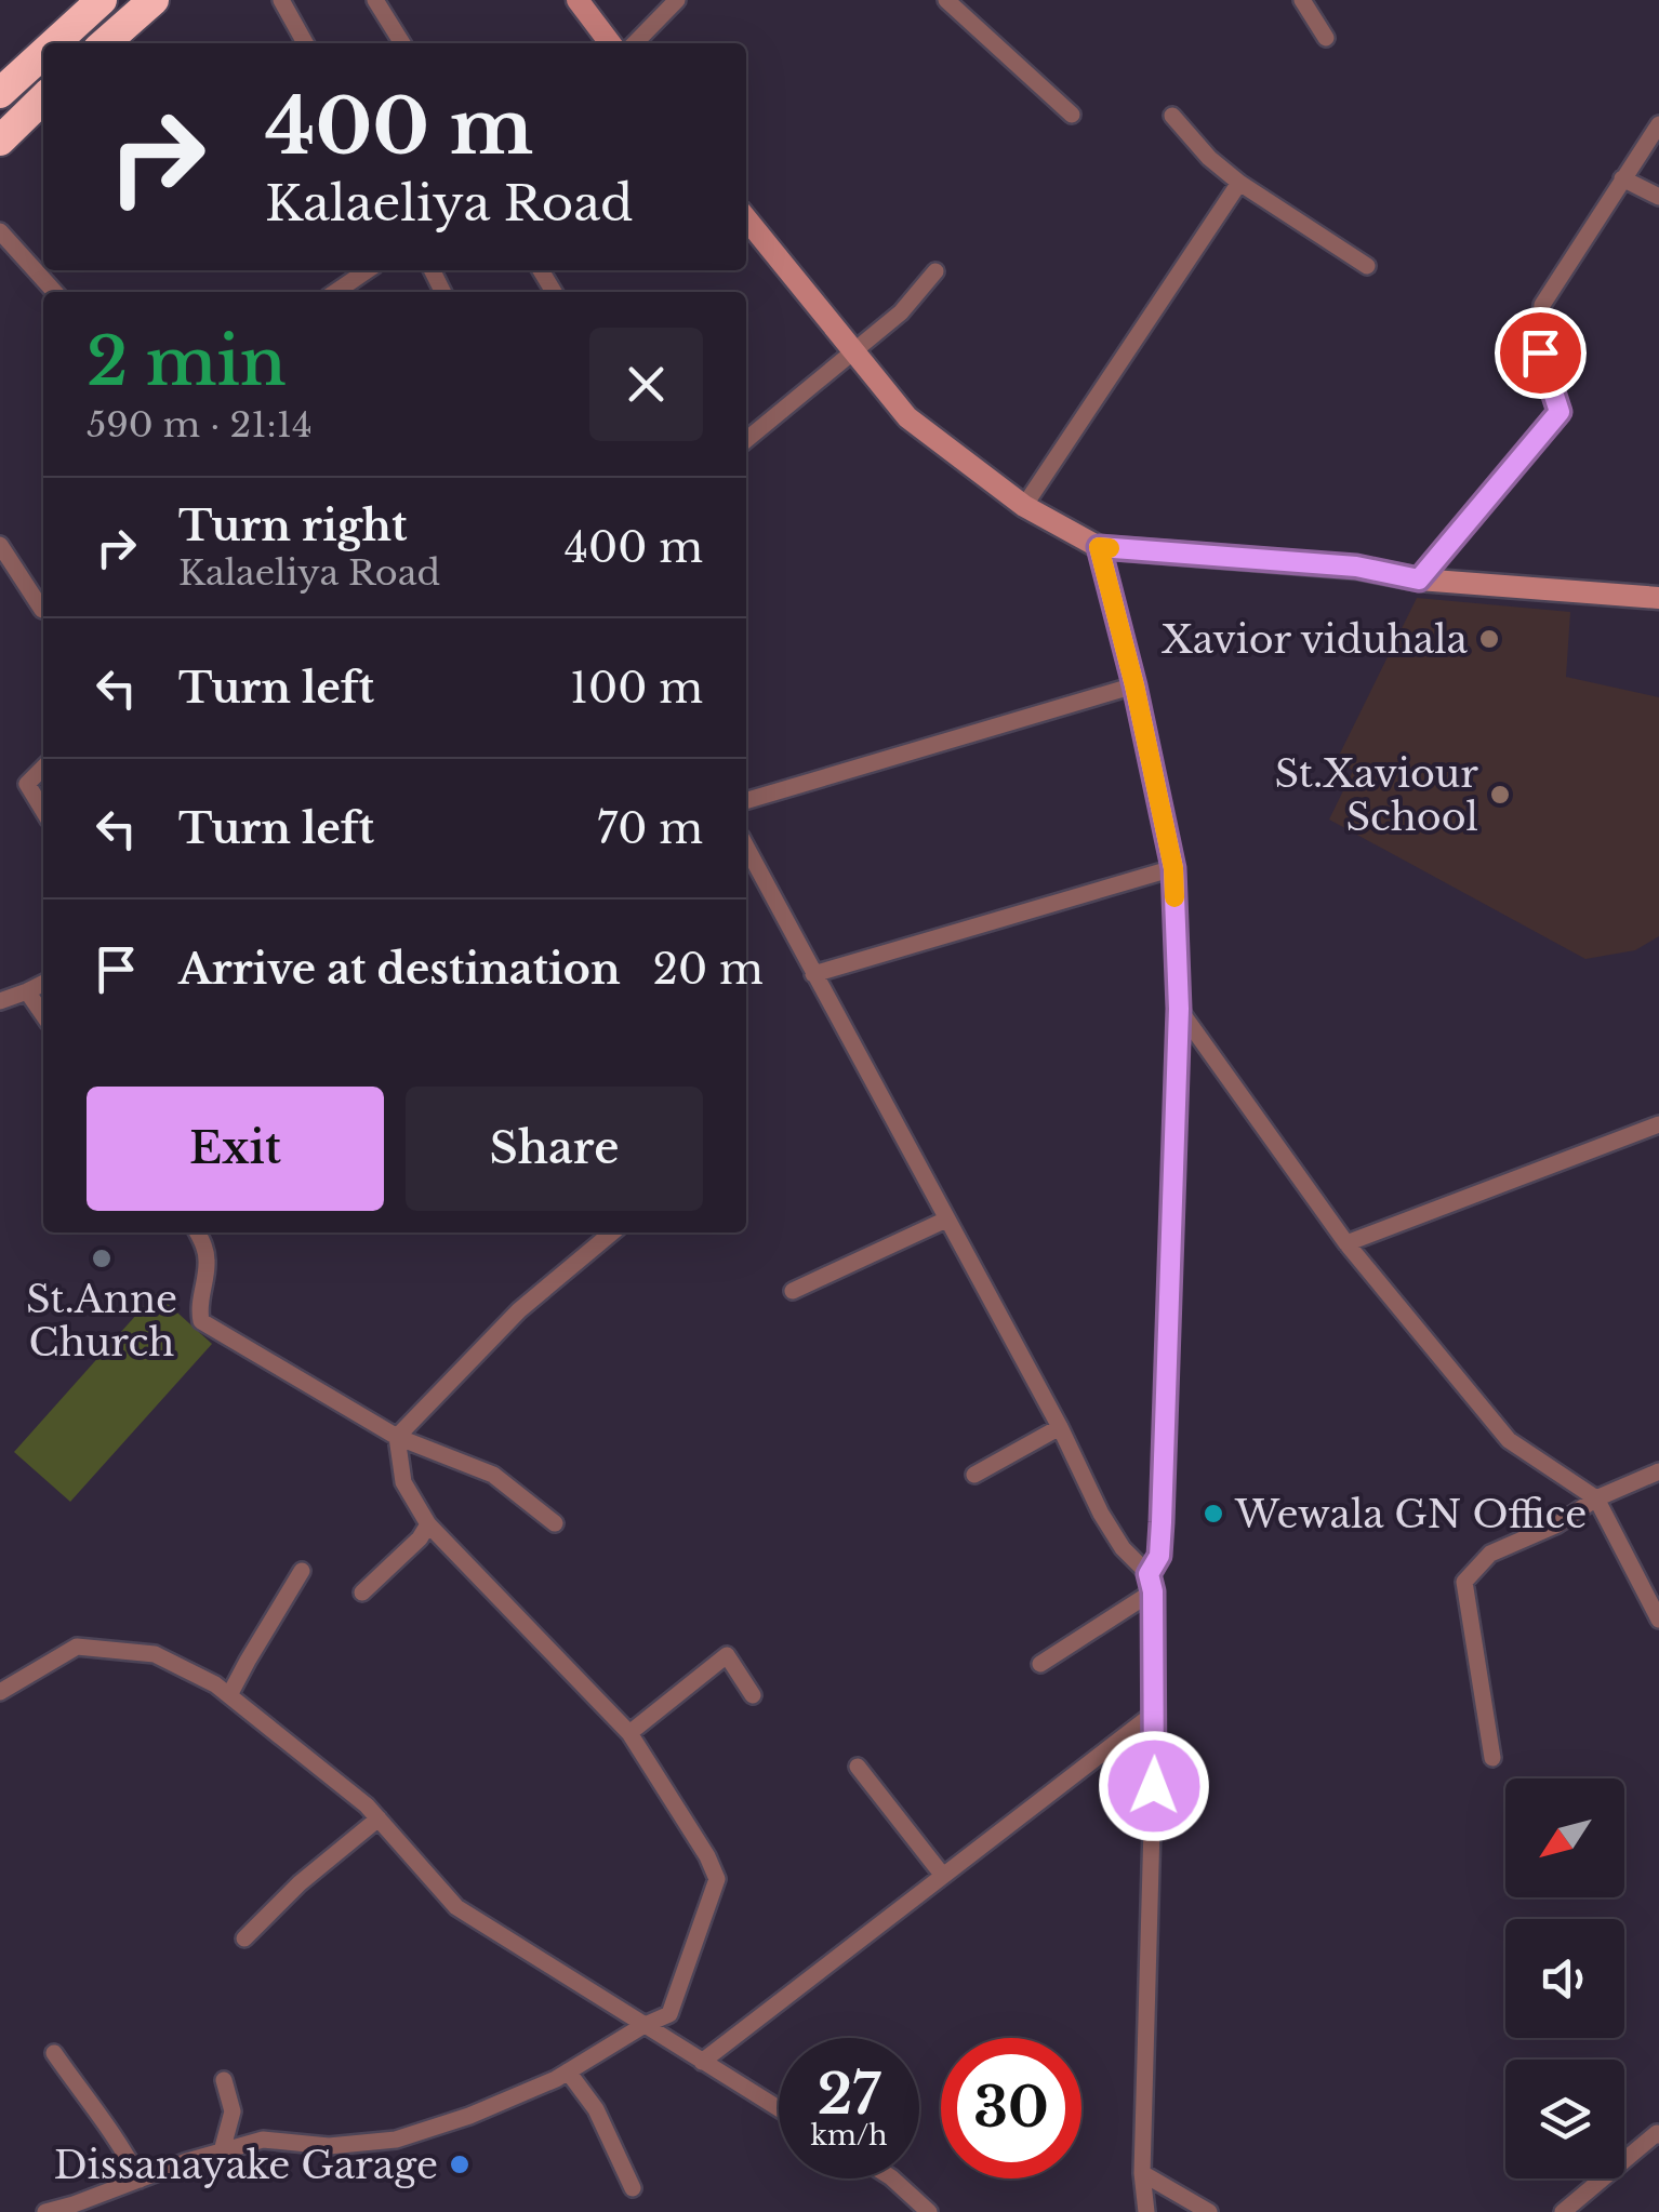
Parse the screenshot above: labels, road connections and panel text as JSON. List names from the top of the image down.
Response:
{
  "places": [
    "Xavior viduhala",
    "St.Xaviour School",
    "St.Anne Church",
    "Wewala GN Office",
    "Dissanayake Garage"
  ],
  "north": "bottom left",
  "page": {
    "turn": ["400 m", "Kalaeliya Road"],
    "heading": ["2 min", "590 m · 21:14"],
    "list": [
      {
        "name": "Turn right",
        "note": "Kalaeliya Road",
        "value": "400 m"
      },
      {
        "name": "Turn left",
        "value": "100 m"
      },
      {
        "name": "Turn left",
        "value": "70 m"
      },
      {
        "name": "Arrive at destination",
        "value": "20 m"
      }
    ],
    "buttons": ["Exit", "Share"],
    "speed": "27 km/h",
    "limit": "30"
  }
}
